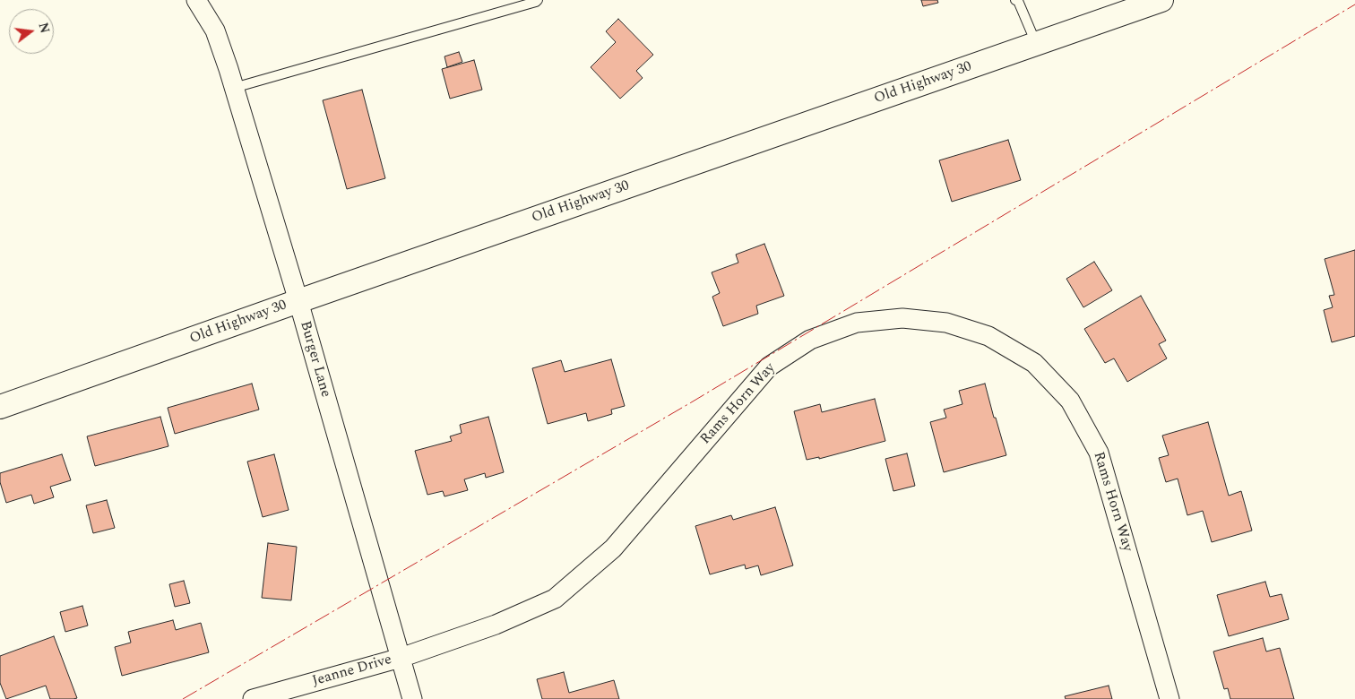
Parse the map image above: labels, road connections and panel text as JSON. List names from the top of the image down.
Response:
{
  "streets": {
    "street": [
      "Old Highway 30",
      "Burger Lane",
      "Rams Horn Way",
      "Jeanne Drive"
    ]
  },
  "crossings": [
    ["Old Highway 30", "Burger Lane"],
    ["Burger Lane", "Rams Horn Way"],
    ["Burger Lane", "Jeanne Drive"],
    ["Rams Horn Way", "Jeanne Drive"]
  ],
  "north": "right"
}
